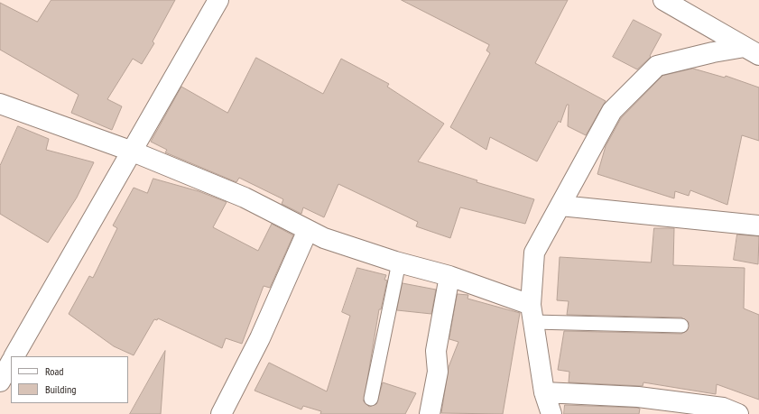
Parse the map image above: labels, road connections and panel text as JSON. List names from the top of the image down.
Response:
{
  "legend": ["Road", "Building"]
}
